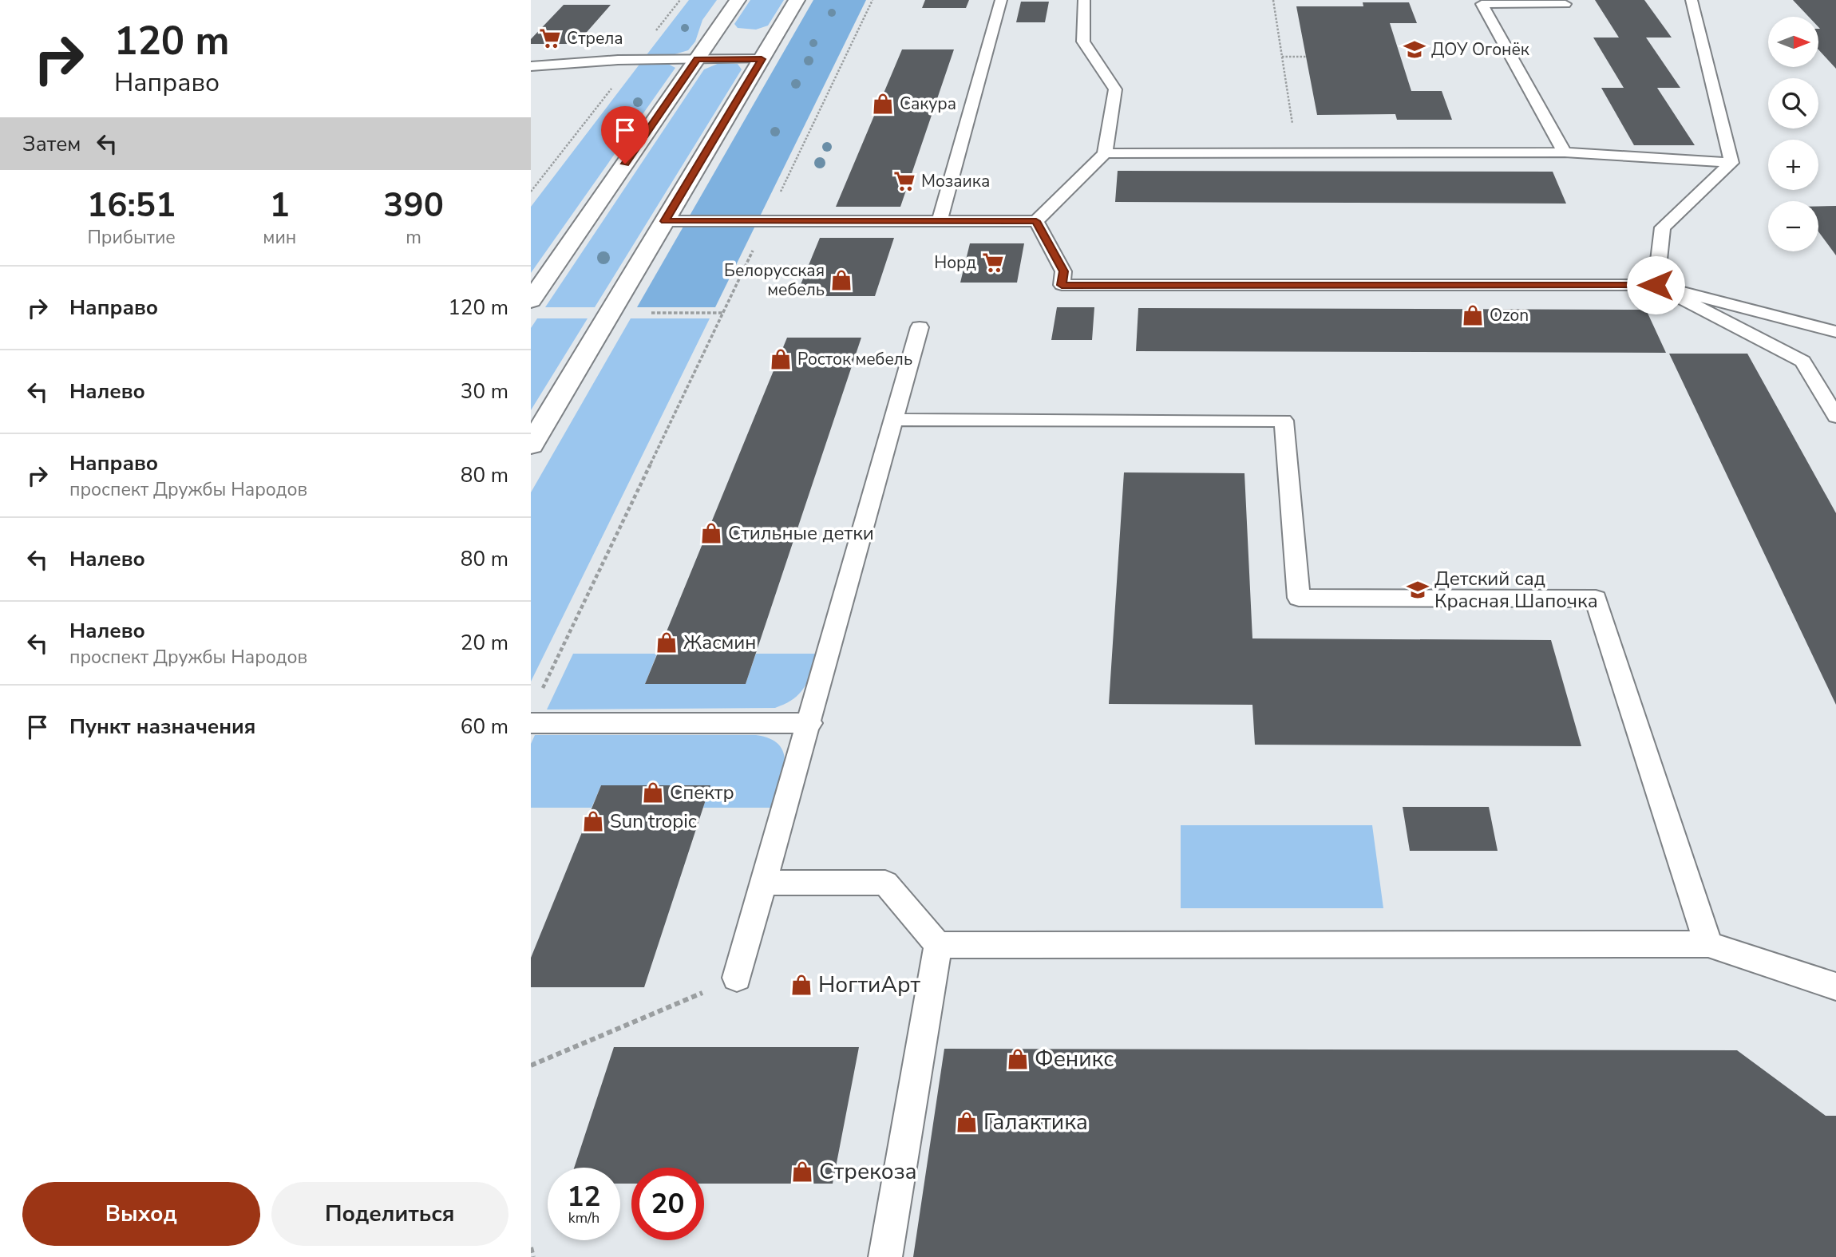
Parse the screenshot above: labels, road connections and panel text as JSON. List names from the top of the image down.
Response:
{
  "places": {
    "supermarket": ["Стрела", "Мозаика", "Норд"],
    "school or university": ["ДОУ Огонёк", "Детский сад Красная Шапочка"],
    "shop": [
      "Сакура",
      "Белорусская мебель",
      "Ozon",
      "Росток мебель",
      "Стильные детки",
      "Жасмин",
      "Спектр",
      "Sun tropic",
      "НогтиАрт",
      "Феникс",
      "Галактика",
      "Стрекоза"
    ]
  },
  "north": "right",
  "page": {
    "turn": ["120 m", "Направо"],
    "map_buttons": ["+", "−"],
    "then": "Затем",
    "eta": [
      "16:51",
      "Прибытие",
      "1",
      "мин",
      "390",
      "m"
    ],
    "list": [
      {
        "name": "Направо",
        "value": "120 m"
      },
      {
        "name": "Налево",
        "value": "30 m"
      },
      {
        "name": "Направо",
        "note": "проспект Дружбы Народов",
        "value": "80 m"
      },
      {
        "name": "Налево",
        "value": "80 m"
      },
      {
        "name": "Налево",
        "note": "проспект Дружбы Народов",
        "value": "20 m"
      },
      {
        "name": "Пункт назначения",
        "value": "60 m"
      }
    ],
    "speed": "12 km/h",
    "limit": "20",
    "buttons": ["Выход", "Поделиться"]
  }
}
